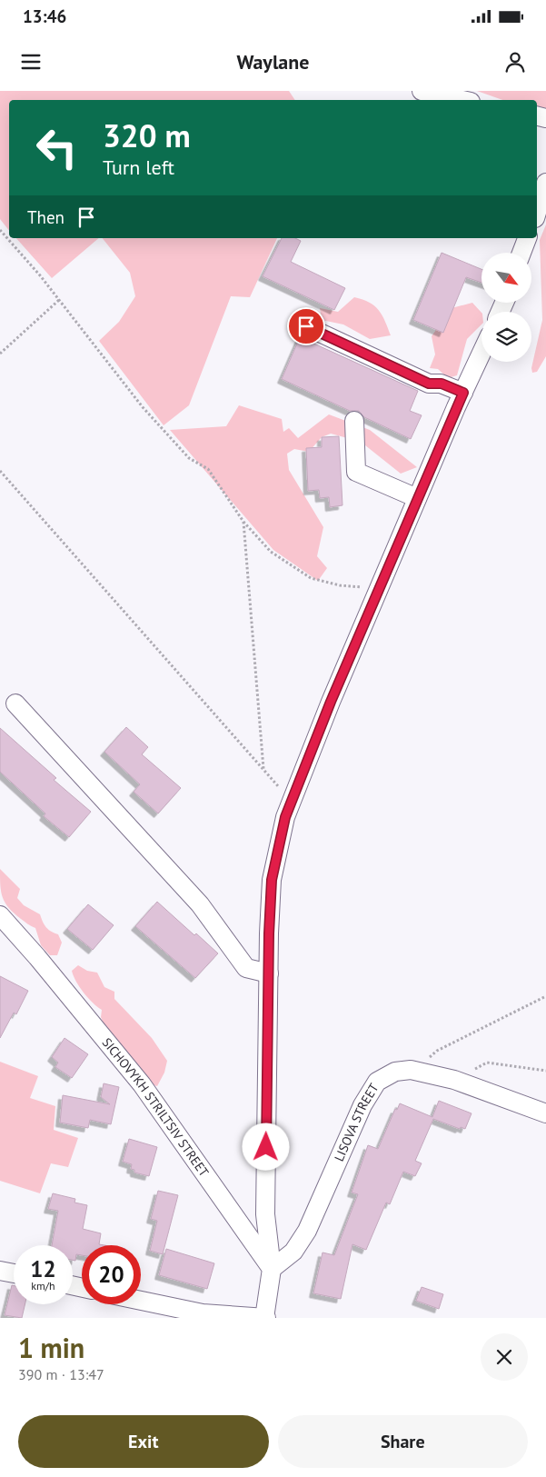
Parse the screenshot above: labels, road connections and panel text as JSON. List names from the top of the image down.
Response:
{
  "streets": {
    "street": ["SICHOVYKH STRILTSIV STREET", "LISOVA STREET"]
  },
  "crossings": [
    ["SICHOVYKH STRILTSIV STREET", "LISOVA STREET"]
  ],
  "north": "bottom right",
  "page": {
    "status": "13:46",
    "header": "Waylane",
    "turn": ["320 m", "Turn left"],
    "then": "Then",
    "speed": "12 km/h",
    "limit": "20",
    "heading": ["1 min", "390 m · 13:47"],
    "buttons": ["Exit", "Share"]
  }
}
